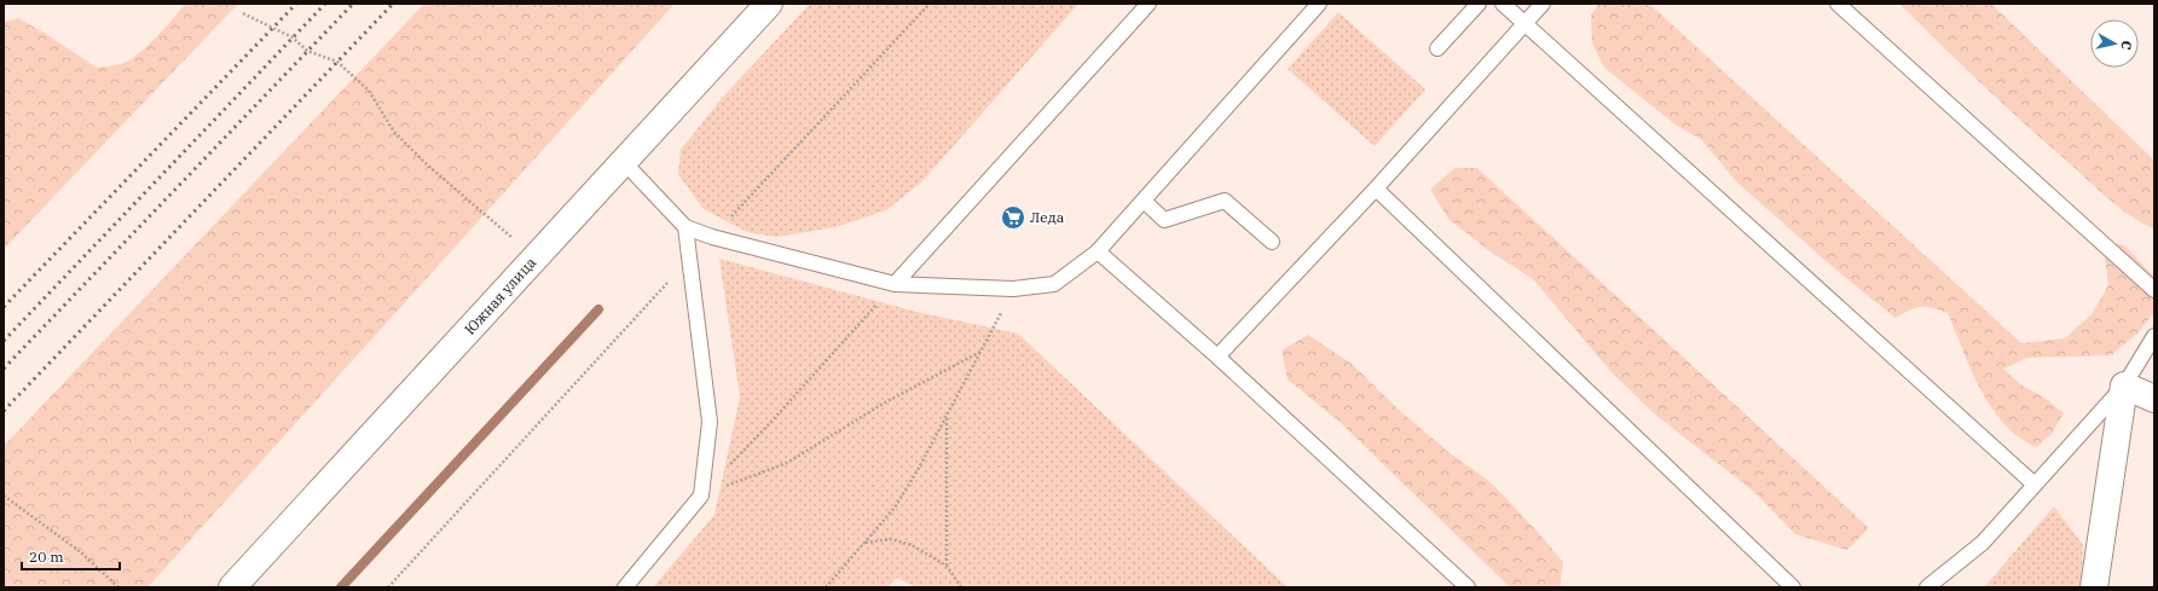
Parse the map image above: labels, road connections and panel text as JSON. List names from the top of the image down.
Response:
{
  "streets": {
    "main road": ["Южная улица"]
  },
  "places": {
    "supermarket": ["Леда"]
  },
  "scale_bar": "20 m",
  "north": "right"
}
